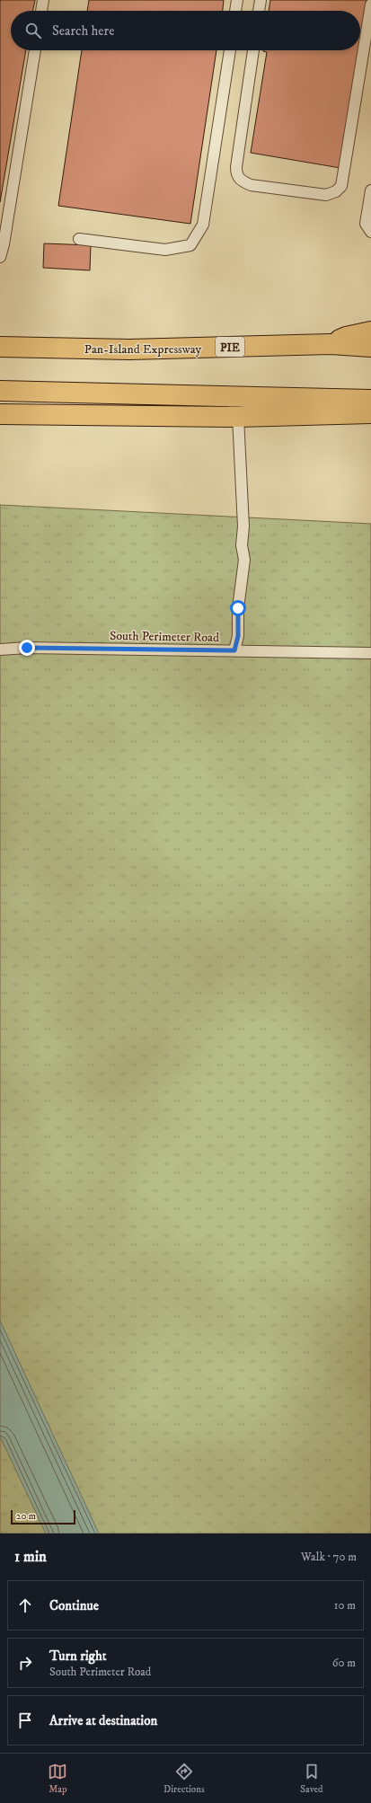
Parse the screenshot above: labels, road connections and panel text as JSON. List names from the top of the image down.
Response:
{
  "streets": {
    "highway": ["PIE", "Pan-Island Expressway"],
    "lane": ["South Perimeter Road"]
  },
  "scale_bar": "20 m",
  "page": {
    "search": "Search here",
    "scale": "20 m",
    "heading": ["1 min", "Walk · 70 m"],
    "list": [
      ["Continue", "10 m"],
      ["Turn right", "South Perimeter Road", "60 m"],
      "Arrive at destination"
    ],
    "nav": ["Map", "Directions", "Saved"]
  }
}
